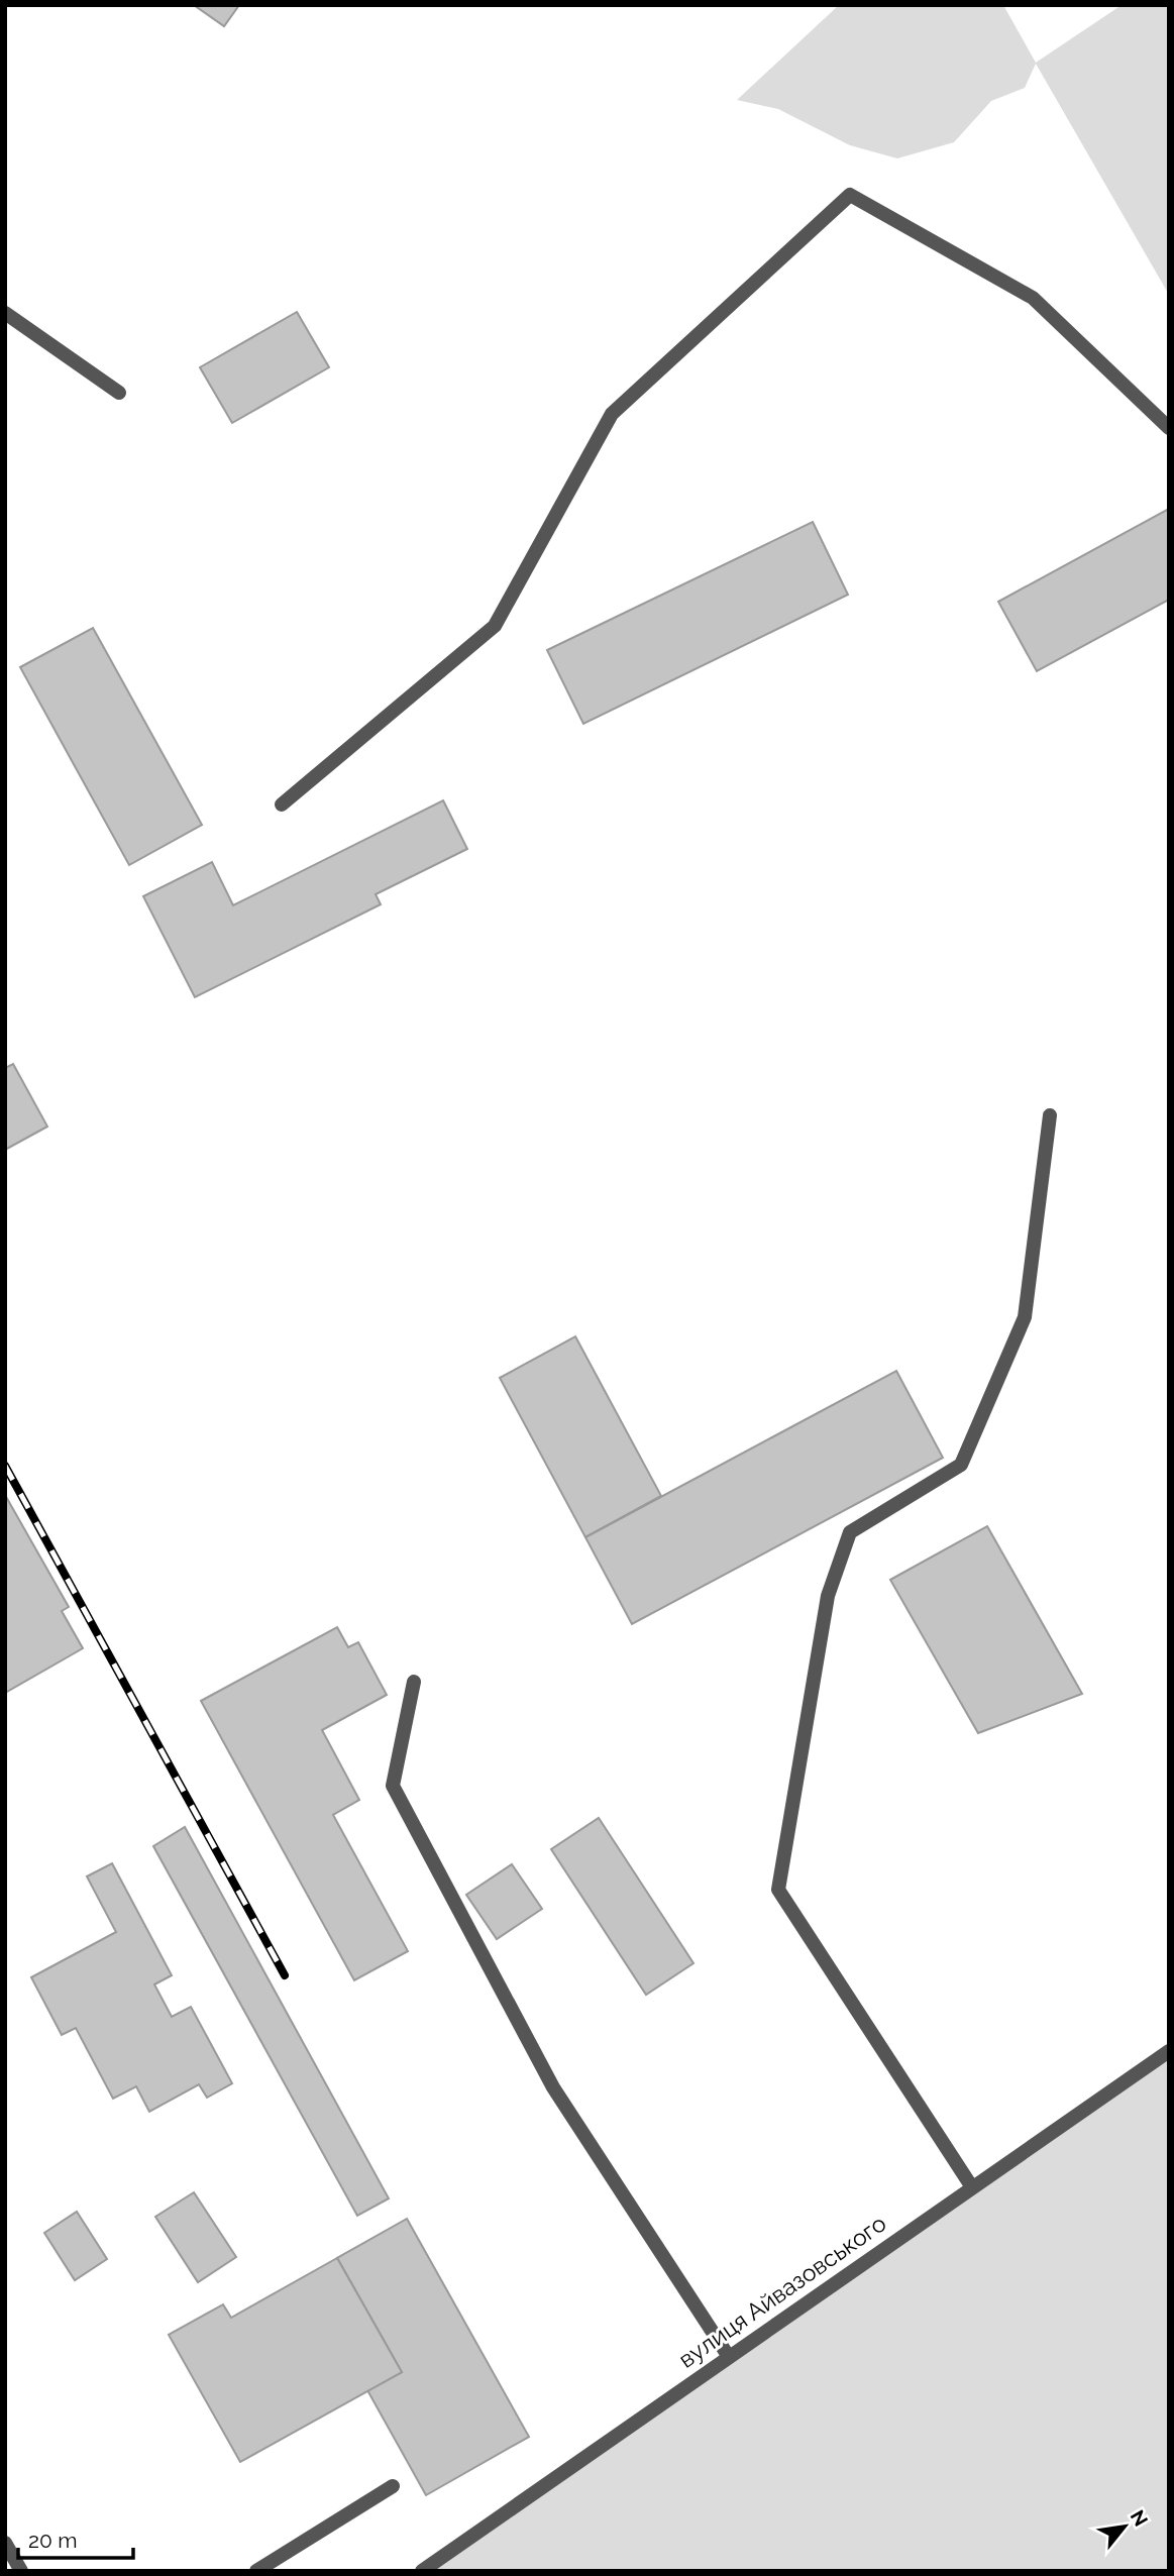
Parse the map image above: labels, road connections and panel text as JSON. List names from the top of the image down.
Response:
{
  "streets": {
    "lane": ["вулиця Айвазовського"]
  },
  "scale_bar": "20 m",
  "north": "top right"
}
